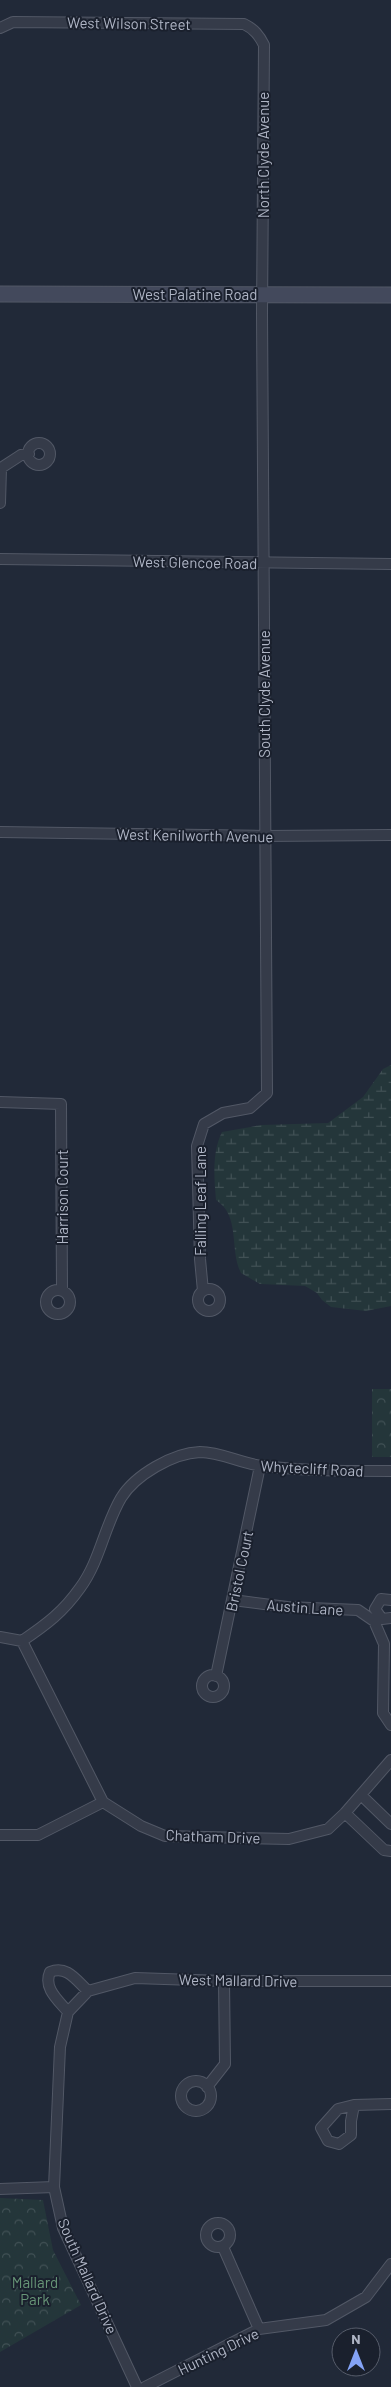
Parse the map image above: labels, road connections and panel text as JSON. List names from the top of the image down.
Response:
{
  "streets": {
    "main road": ["West Palatine Road"],
    "street": [
      "West Wilson Street",
      "North Clyde Avenue",
      "West Glencoe Road",
      "South Clyde Avenue",
      "West Kenilworth Avenue",
      "Harrison Court",
      "Falling Leaf Lane",
      "Whytecliff Road",
      "Bristol Court",
      "Austin Lane",
      "Chatham Drive",
      "West Mallard Drive",
      "South Mallard Drive",
      "Hunting Drive"
    ]
  },
  "crossings": [
    ["West Wilson Street", "North Clyde Avenue"],
    ["North Clyde Avenue", "West Palatine Road"],
    ["North Clyde Avenue", "South Clyde Avenue"],
    ["West Palatine Road", "South Clyde Avenue"],
    ["West Glencoe Road", "South Clyde Avenue"],
    ["South Clyde Avenue", "West Kenilworth Avenue"],
    ["South Clyde Avenue", "Falling Leaf Lane"],
    ["Whytecliff Road", "Bristol Court"],
    ["Bristol Court", "Austin Lane"]
  ],
  "parks": ["Mallard Park"],
  "north": "top"
}
